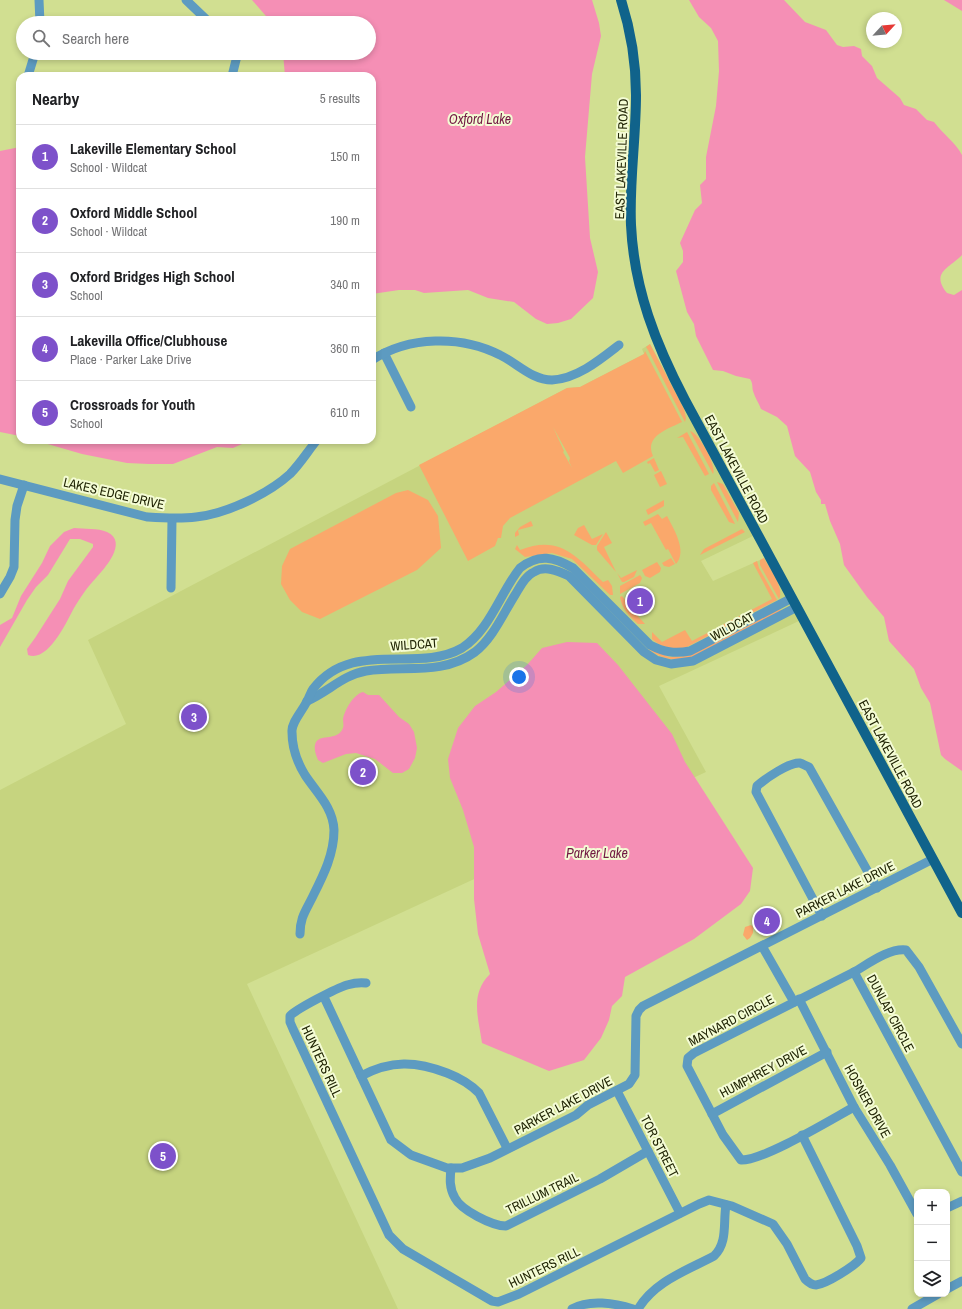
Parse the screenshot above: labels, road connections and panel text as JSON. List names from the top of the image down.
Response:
{
  "streets": {
    "main road": ["EAST LAKEVILLE ROAD"],
    "street": [
      "LAKES EDGE DRIVE",
      "WILDCAT",
      "PARKER LAKE DRIVE",
      "DUNLAP CIRCLE",
      "MAYNARD CIRCLE",
      "HUNTERS RILL",
      "HUMPHREY DRIVE",
      "HOSNER DRIVE",
      "TOR STREET",
      "TRILLUM TRAIL"
    ]
  },
  "crossings": [
    ["EAST LAKEVILLE ROAD", "WILDCAT"],
    ["EAST LAKEVILLE ROAD", "PARKER LAKE DRIVE"],
    ["PARKER LAKE DRIVE", "HUNTERS RILL"],
    ["PARKER LAKE DRIVE", "HOSNER DRIVE"],
    ["PARKER LAKE DRIVE", "TOR STREET"],
    ["PARKER LAKE DRIVE", "TRILLUM TRAIL"],
    ["DUNLAP CIRCLE", "MAYNARD CIRCLE"],
    ["MAYNARD CIRCLE", "HUNTERS RILL"],
    ["MAYNARD CIRCLE", "HUMPHREY DRIVE"],
    ["MAYNARD CIRCLE", "HOSNER DRIVE"],
    ["HUNTERS RILL", "TOR STREET"],
    ["HUMPHREY DRIVE", "HOSNER DRIVE"],
    ["TOR STREET", "TRILLUM TRAIL"]
  ],
  "water": ["Oxford Lake", "Parker Lake"],
  "north": "top right",
  "page": {
    "search": "Search here",
    "heading": ["Nearby", "5 results"],
    "list": [
      {
        "mark": "1",
        "name": "Lakeville Elementary School",
        "note": "School · Wildcat",
        "value": "150 m"
      },
      {
        "mark": "2",
        "name": "Oxford Middle School",
        "note": "School · Wildcat",
        "value": "190 m"
      },
      {
        "mark": "3",
        "name": "Oxford Bridges High School",
        "note": "School",
        "value": "340 m"
      },
      {
        "mark": "4",
        "name": "Lakevilla Office/Clubhouse",
        "note": "Place · Parker Lake Drive",
        "value": "360 m"
      },
      {
        "mark": "5",
        "name": "Crossroads for Youth",
        "note": "School",
        "value": "610 m"
      }
    ],
    "pins": [
      "1",
      "3",
      "2",
      "4",
      "5"
    ],
    "map_buttons": ["+", "−"]
  }
}
